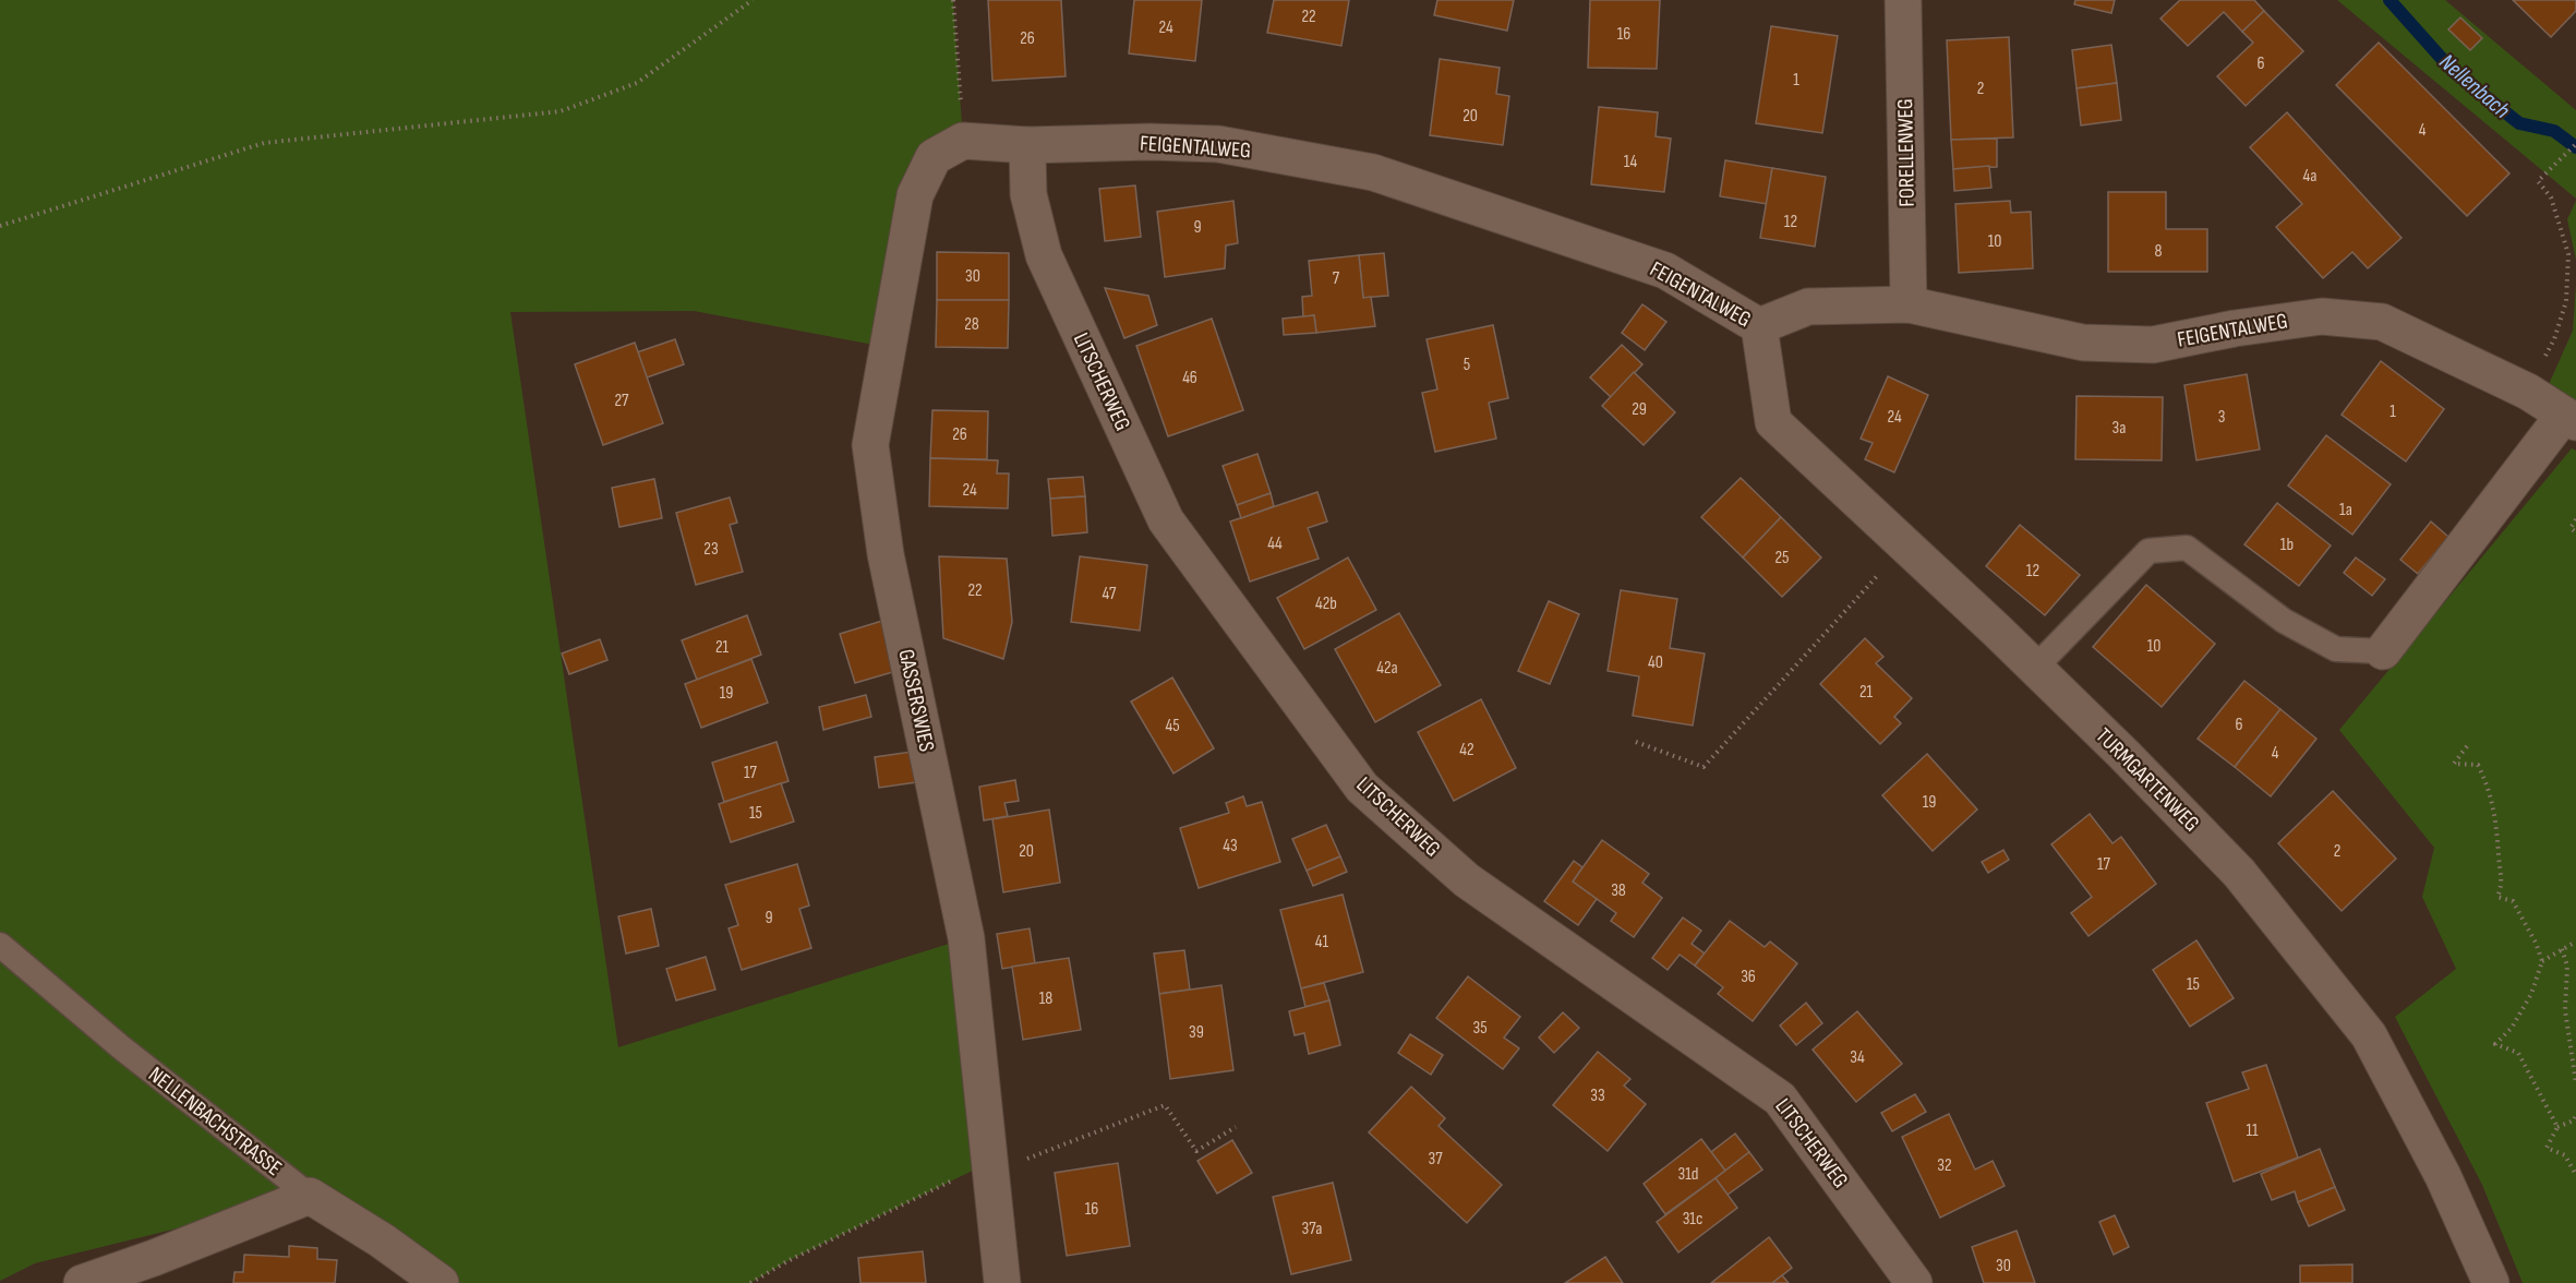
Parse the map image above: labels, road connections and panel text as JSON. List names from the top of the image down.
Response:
{
  "streets": {
    "street": [
      "FEIGENTALWEG",
      "FORELLENWEG",
      "LITSCHERWEG",
      "GASSERSWIES",
      "TURMGARTENWEG",
      "NELLENBACHSTRASSE"
    ]
  },
  "crossings": [
    ["FEIGENTALWEG", "FORELLENWEG"],
    ["FEIGENTALWEG", "LITSCHERWEG"],
    ["FEIGENTALWEG", "GASSERSWIES"],
    ["FEIGENTALWEG", "TURMGARTENWEG"]
  ],
  "water": ["Nellenbach"],
  "house_numbers": [
    "22",
    "24",
    "16",
    "26",
    "6",
    "1",
    "2",
    "20",
    "4",
    "14",
    "4a",
    "12",
    "9",
    "10",
    "8",
    "30",
    "7",
    "28",
    "5",
    "46",
    "27",
    "29",
    "1",
    "24",
    "3",
    "3a",
    "26",
    "24",
    "1a",
    "44",
    "1b",
    "23",
    "25",
    "12",
    "22",
    "47",
    "42b",
    "10",
    "21",
    "40",
    "42a",
    "21",
    "19",
    "6",
    "45",
    "42",
    "4",
    "17",
    "19",
    "15",
    "43",
    "20",
    "2",
    "17",
    "38",
    "9",
    "41",
    "36",
    "15",
    "18",
    "35",
    "39",
    "34",
    "33",
    "11",
    "37",
    "32",
    "31d",
    "16",
    "31c",
    "37a",
    "30"
  ]
}
